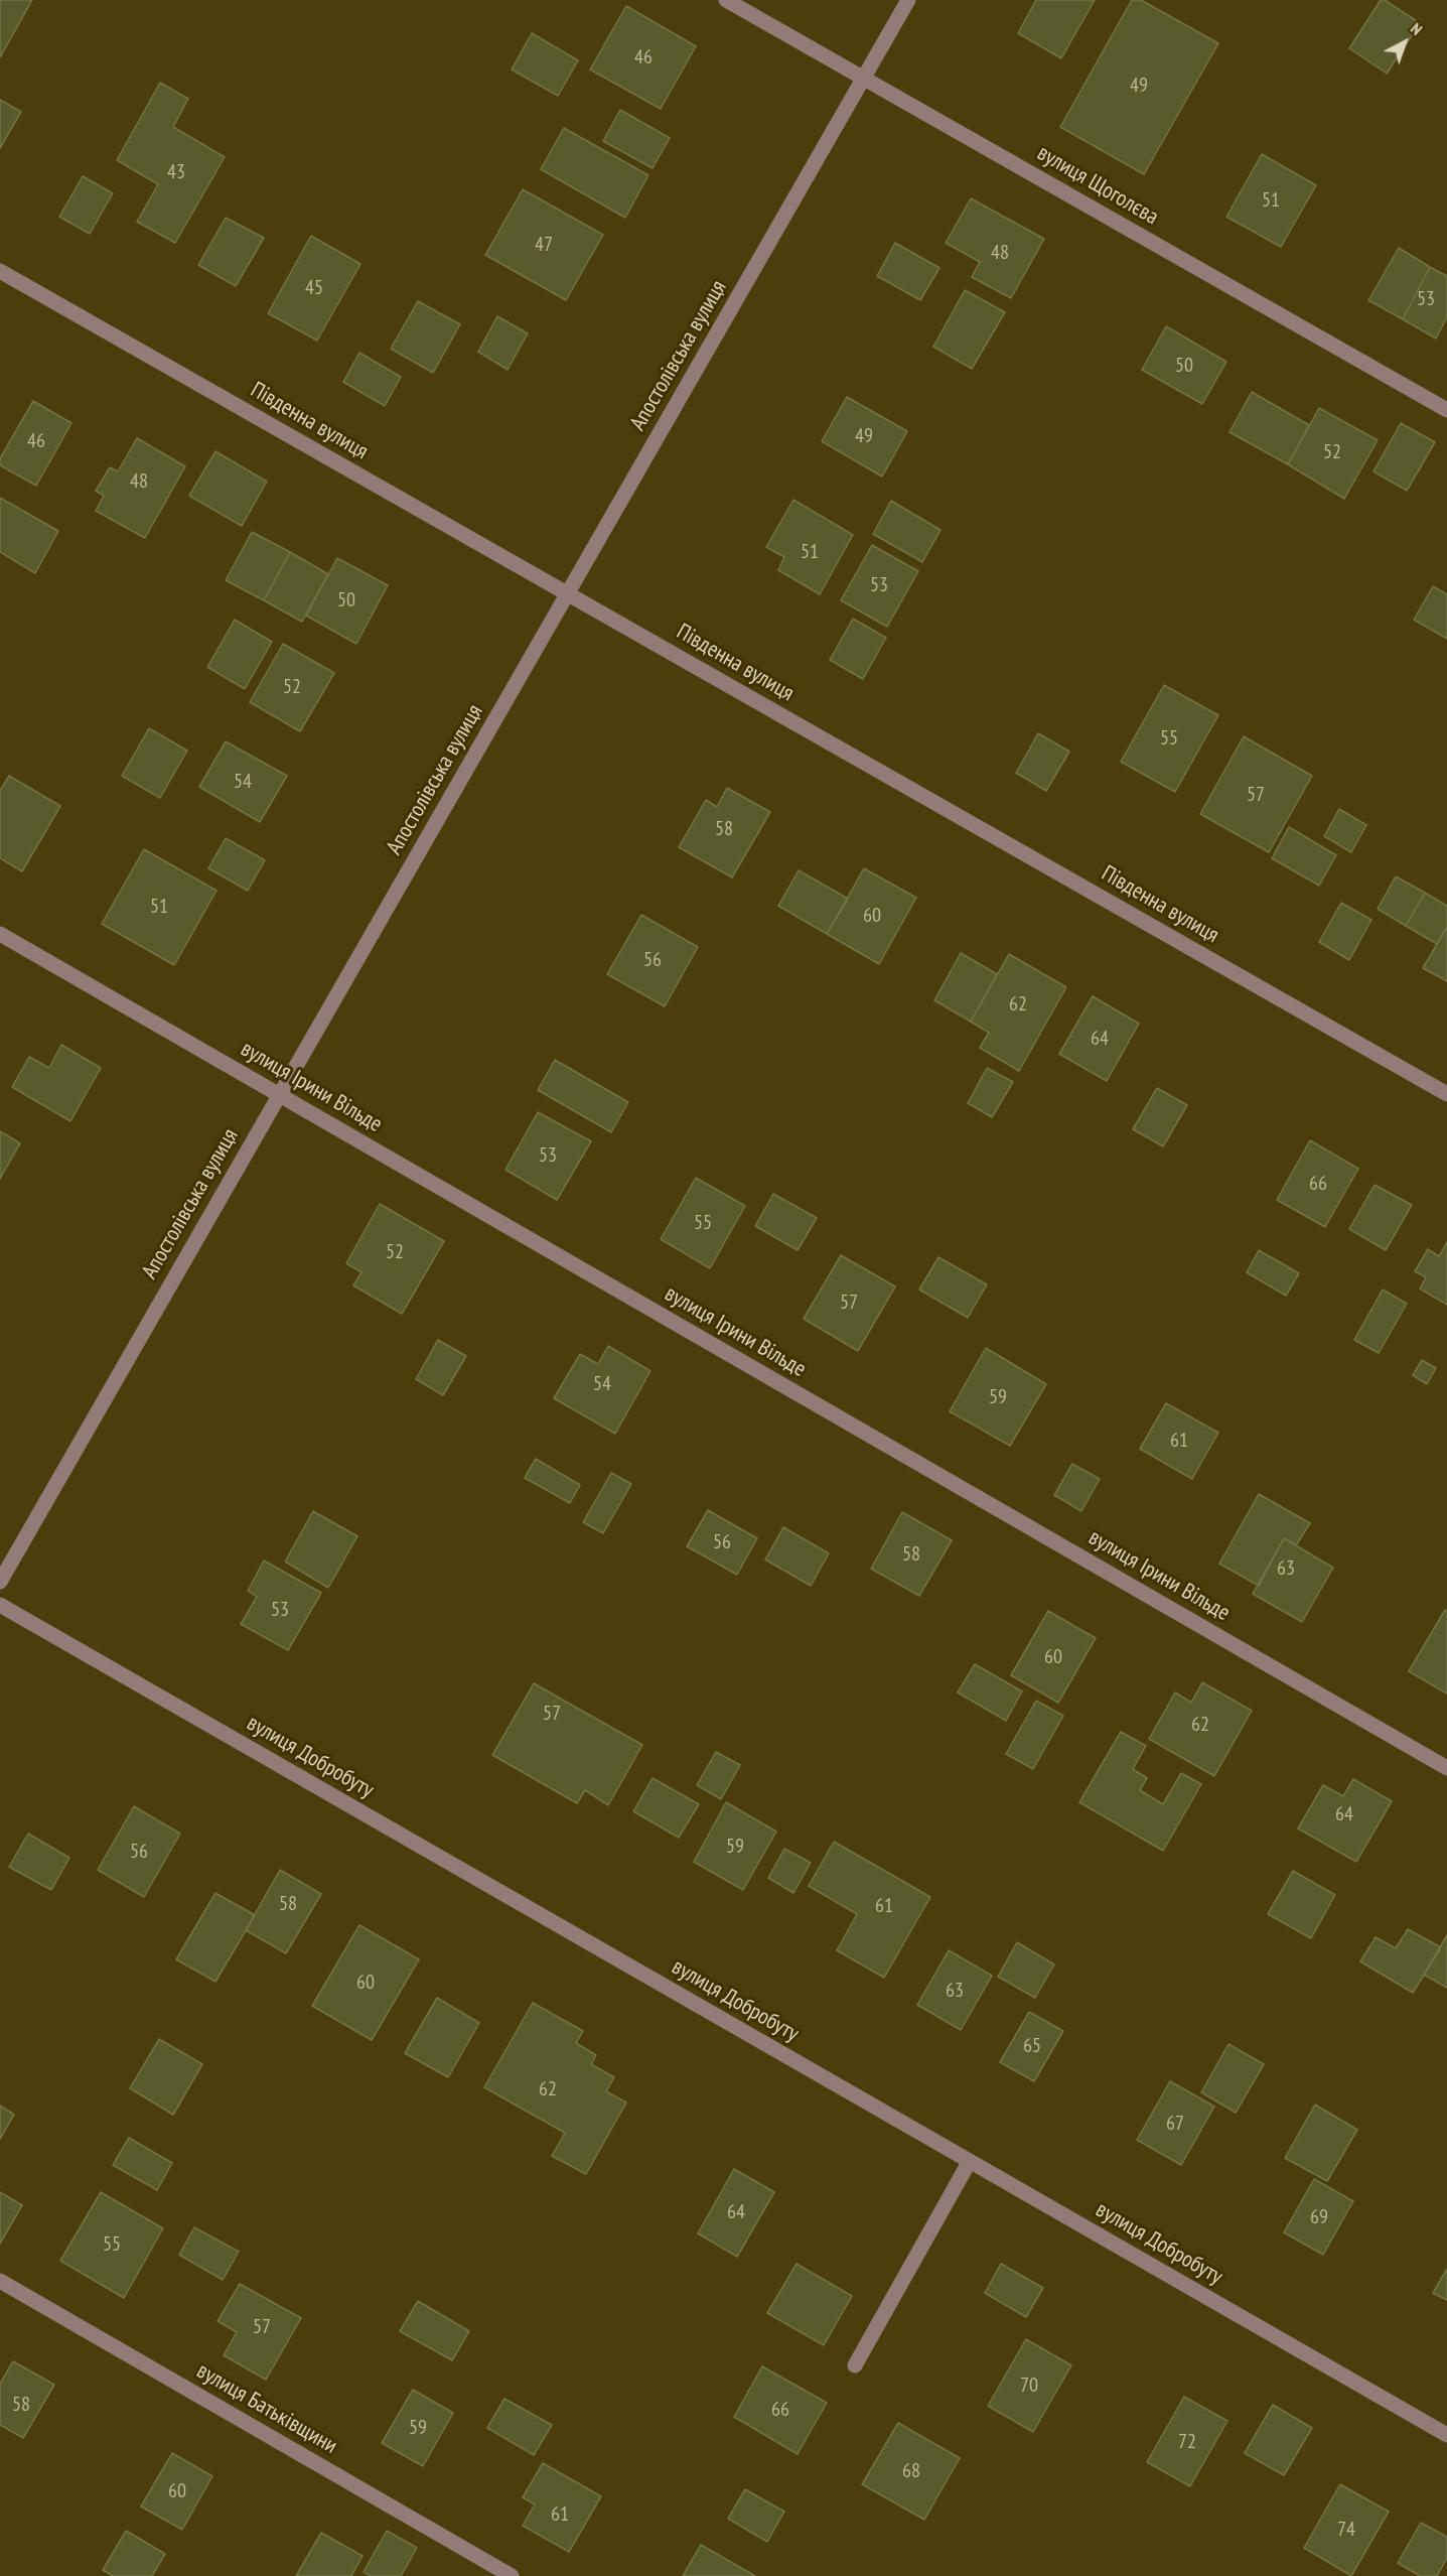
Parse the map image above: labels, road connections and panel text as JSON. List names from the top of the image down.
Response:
{
  "streets": {
    "street": [
      "вулиця Щоголєва",
      "Апостолівська вулиця",
      "Південна вулиця",
      "вулиця Ірини Вільде",
      "вулиця Добробуту",
      "вулиця Батьківщини"
    ]
  },
  "crossings": [
    ["вулиця Щоголєва", "Апостолівська вулиця"],
    ["Апостолівська вулиця", "Південна вулиця"],
    ["Апостолівська вулиця", "вулиця Ірини Вільде"]
  ],
  "house_numbers": [
    "46",
    "49",
    "43",
    "51",
    "47",
    "48",
    "45",
    "53",
    "50",
    "49",
    "46",
    "52",
    "48",
    "51",
    "53",
    "50",
    "52",
    "55",
    "54",
    "57",
    "58",
    "51",
    "60",
    "56",
    "62",
    "64",
    "53",
    "66",
    "55",
    "52",
    "57",
    "54",
    "59",
    "61",
    "56",
    "58",
    "63",
    "53",
    "60",
    "57",
    "62",
    "64",
    "59",
    "56",
    "58",
    "61",
    "60",
    "63",
    "65",
    "62",
    "67",
    "64",
    "69",
    "55",
    "57",
    "70",
    "58",
    "66",
    "59",
    "72",
    "68",
    "60",
    "61",
    "74"
  ],
  "north": "top right"
}
